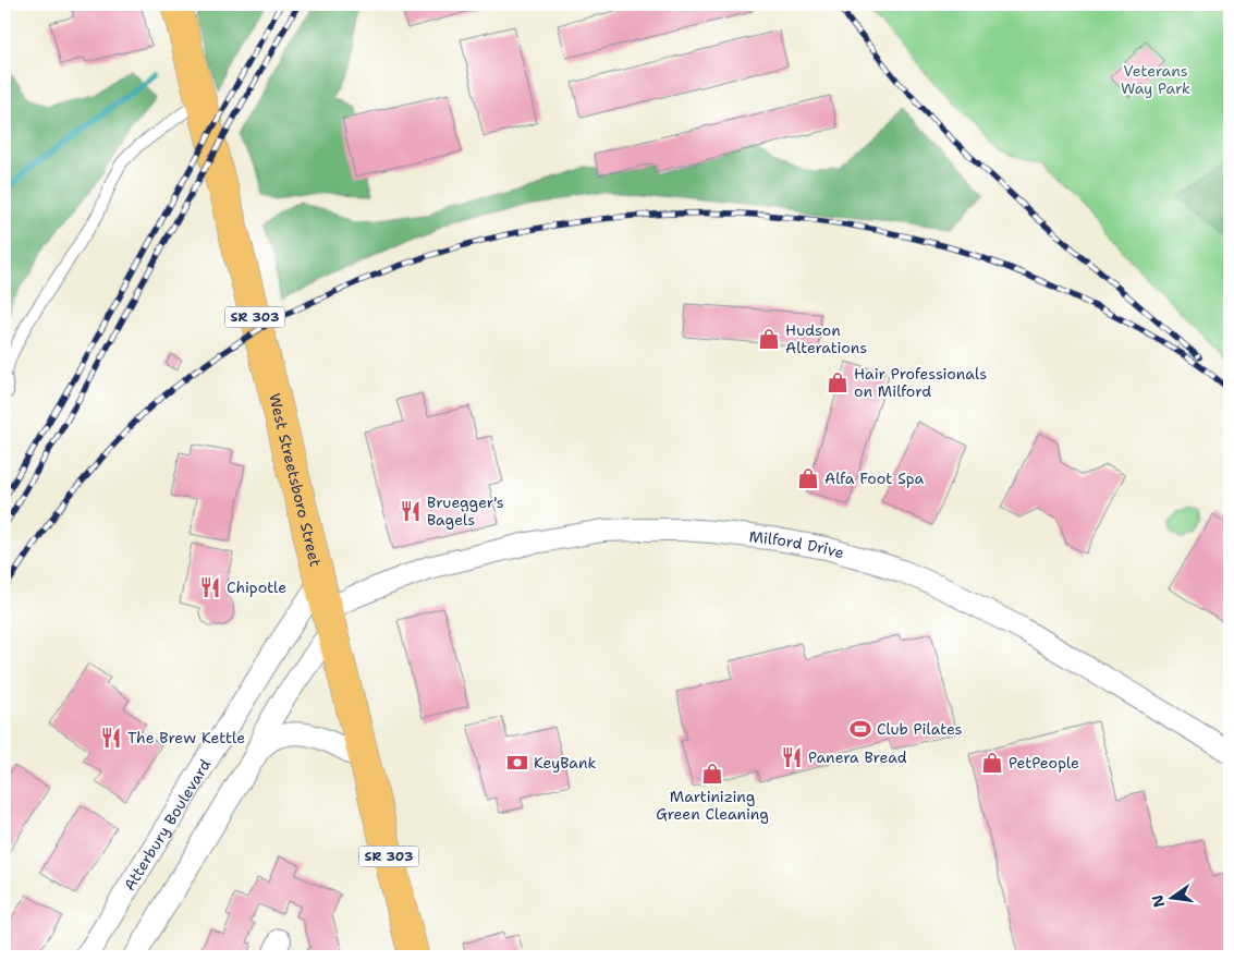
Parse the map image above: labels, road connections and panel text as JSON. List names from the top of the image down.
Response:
{
  "streets": {
    "main road": ["SR 303", "West Streetsboro Street"],
    "street": ["Milford Drive", "Atterbury Boulevard"]
  },
  "crossings": [
    ["West Streetsboro Street", "Milford Drive"],
    ["West Streetsboro Street", "Atterbury Boulevard"],
    ["Milford Drive", "Atterbury Boulevard"]
  ],
  "parks": ["Veterans Way Park"],
  "places": {
    "shop": [
      "Hudson Alterations",
      "Hair Professionals on Milford",
      "Alfa Foot Spa",
      "PetPeople",
      "Martinizing Green Cleaning"
    ],
    "restaurant": [
      "Bruegger's Bagels",
      "Chipotle",
      "The Brew Kettle",
      "Panera Bread"
    ],
    "sports": ["Club Pilates"],
    "bank": ["KeyBank"]
  },
  "north": "left"
}
